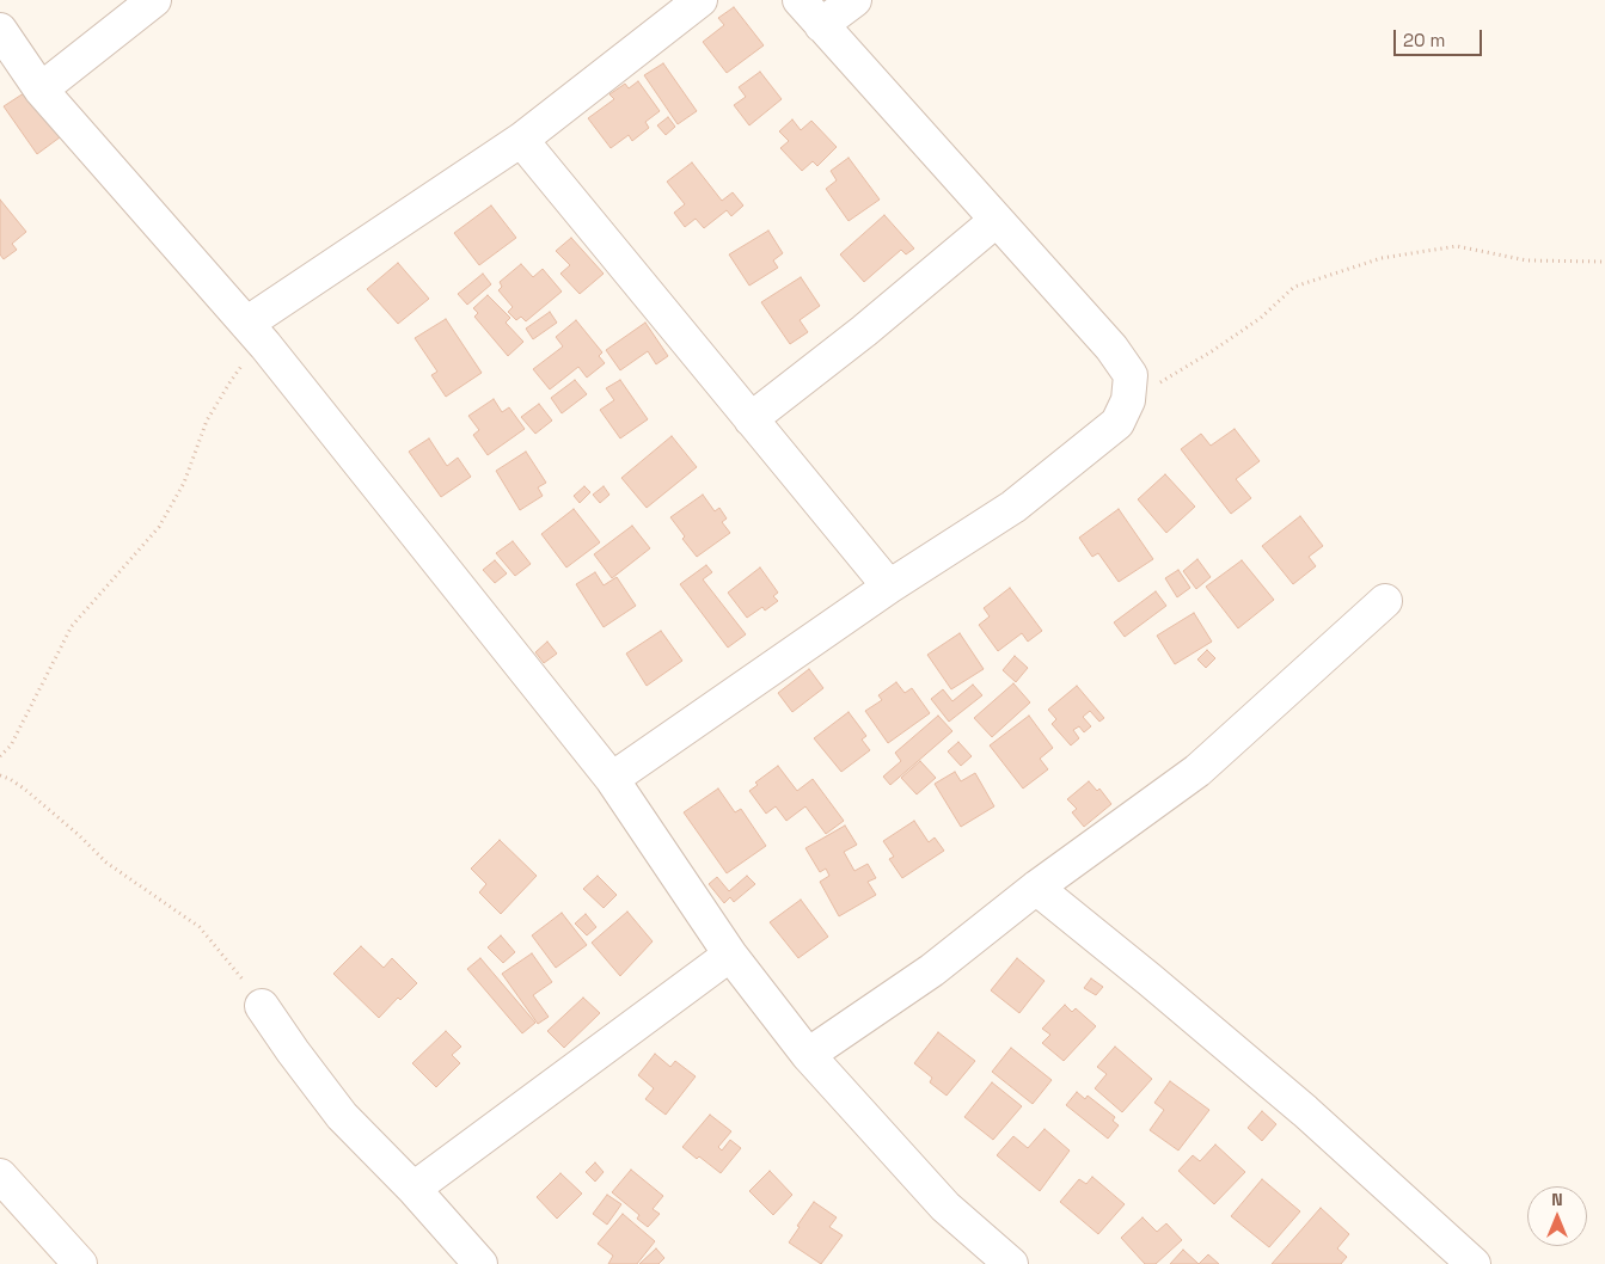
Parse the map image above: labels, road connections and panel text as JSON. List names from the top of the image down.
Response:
{
  "scale_bar": "20 m",
  "north": "top"
}
